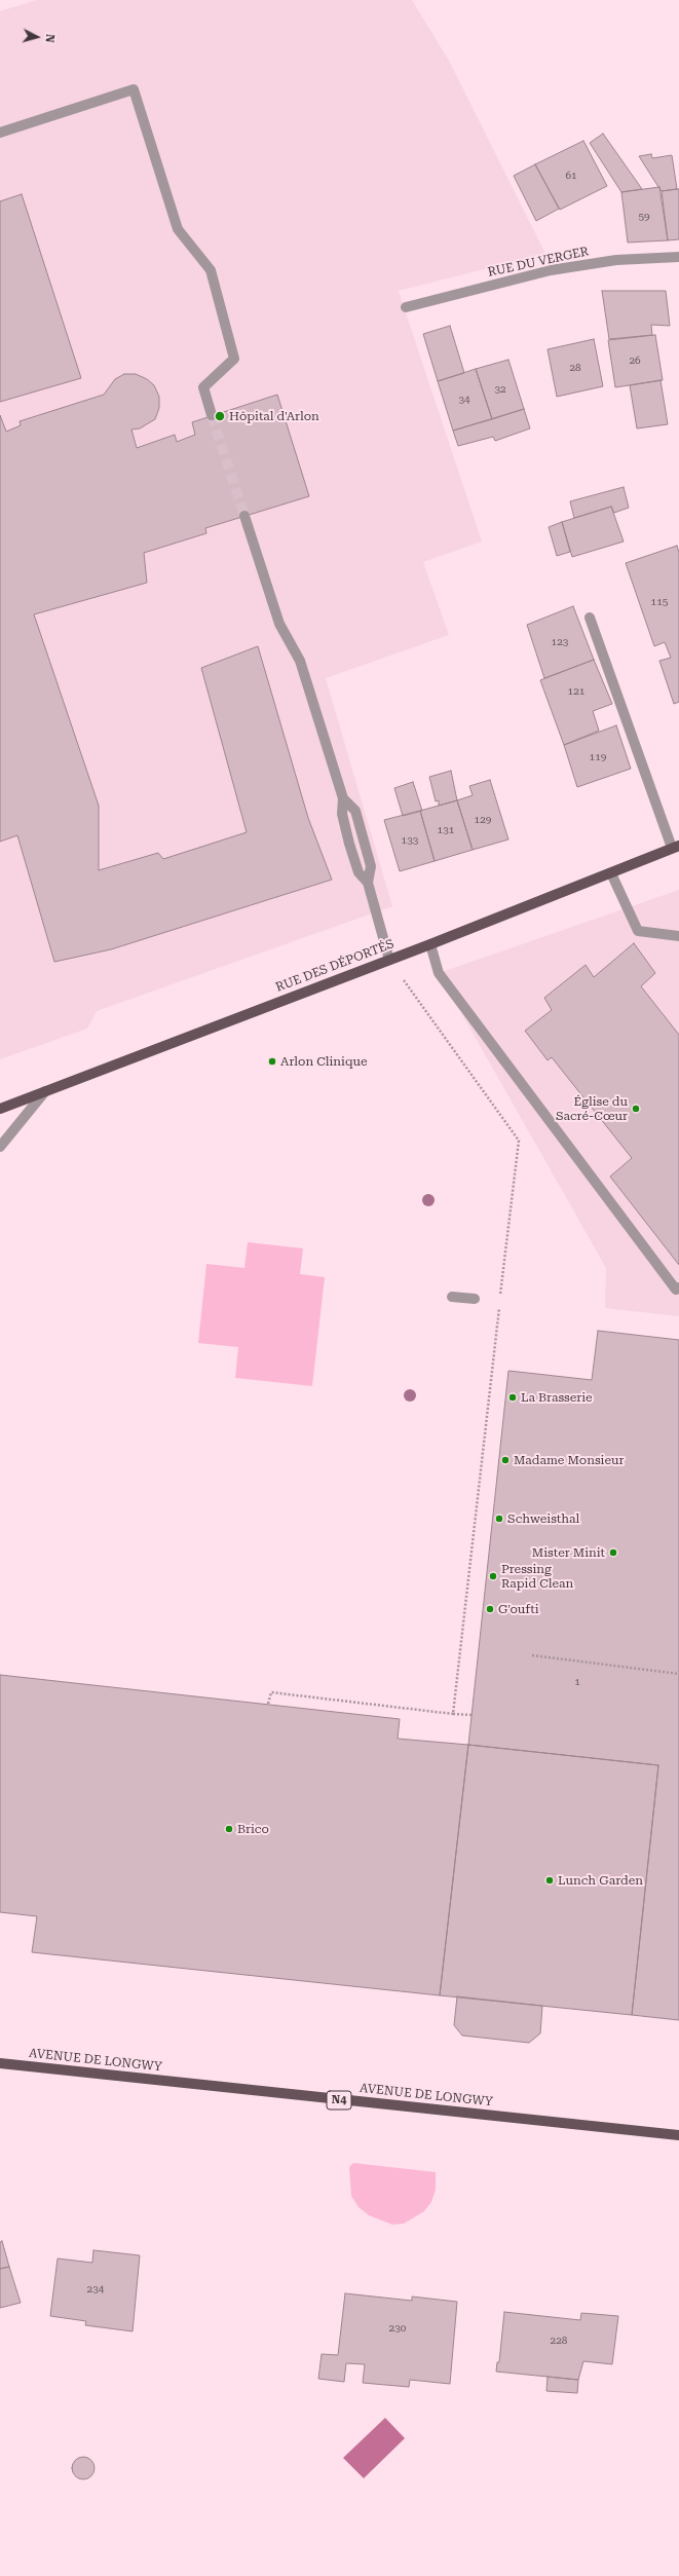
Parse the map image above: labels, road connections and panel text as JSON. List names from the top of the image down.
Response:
{
  "streets": {
    "main road": ["RUE DES DÉPORTÉS", "AVENUE DE LONGWY", "N4"],
    "street": ["RUE DU VERGER"]
  },
  "places": [
    "Hôpital d'Arlon",
    "Arlon Clinique",
    "Église du Sacré-Cœur",
    "La Brasserie",
    "Madame Monsieur",
    "Schweisthal",
    "Mister Minit",
    "Pressing Rapid Clean",
    "G'oufti",
    "Brico",
    "Lunch Garden"
  ],
  "house_numbers": [
    "61",
    "59",
    "26",
    "28",
    "32",
    "34",
    "115",
    "123",
    "121",
    "119",
    "129",
    "131",
    "133",
    "1",
    "234",
    "230",
    "228"
  ],
  "north": "right"
}
